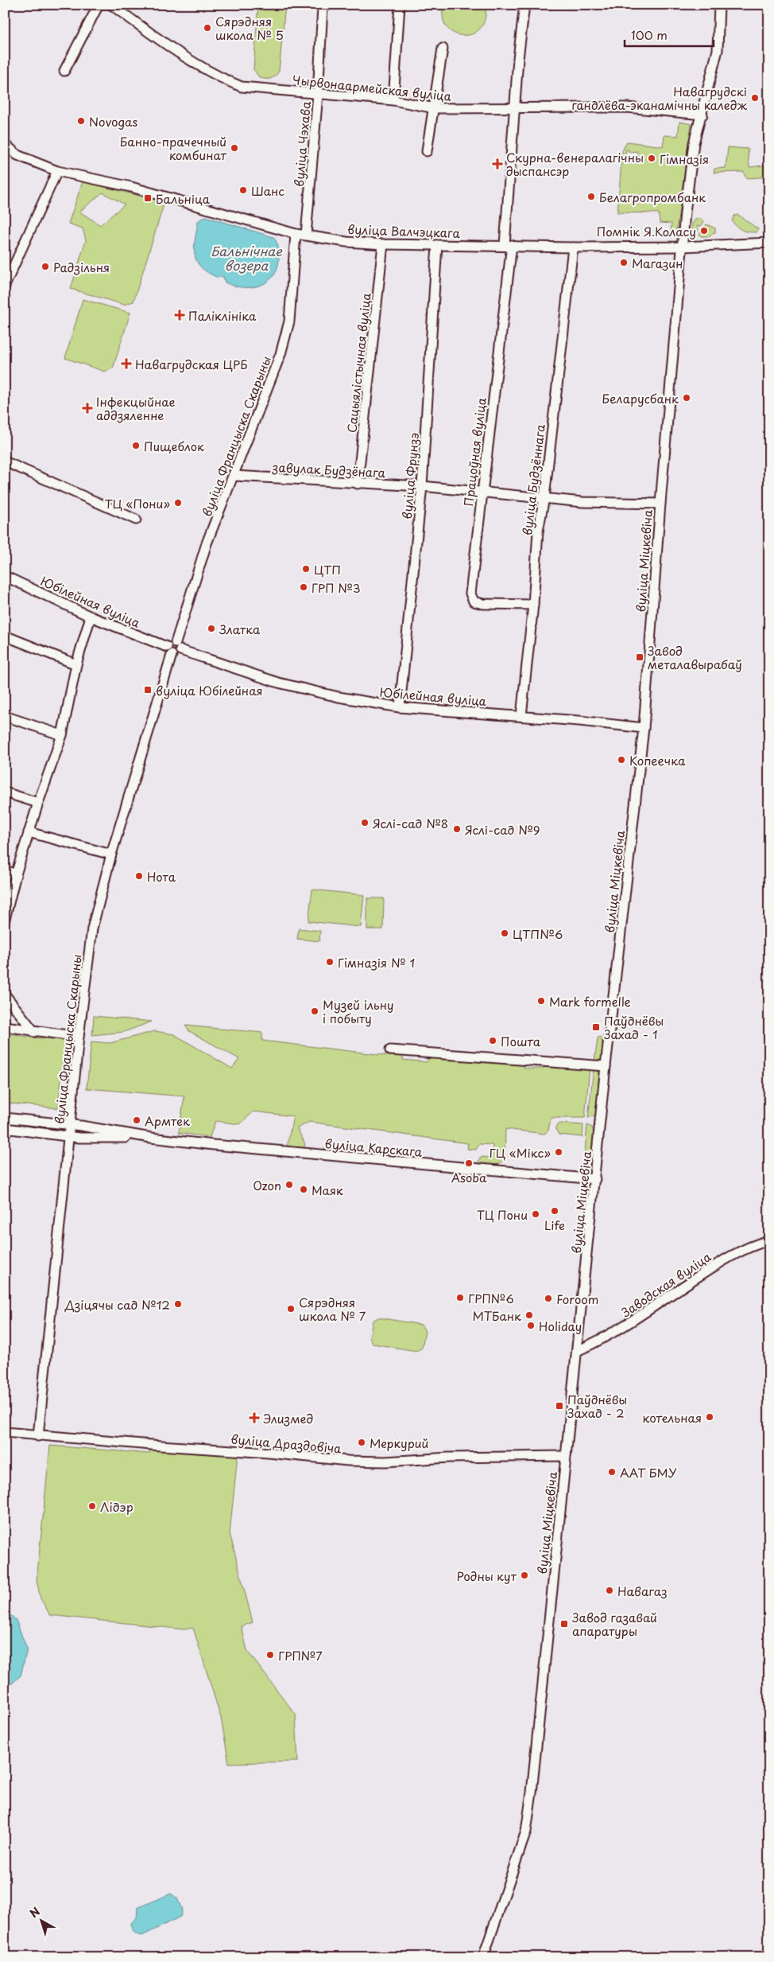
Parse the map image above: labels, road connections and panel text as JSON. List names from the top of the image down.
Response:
{
  "streets": {
    "street": [
      "Чырвонаармейская вуліца",
      "вуліца Чэхава",
      "вуліца Валчэцкага",
      "Сацыялістычная вуліца",
      "вуліца Францыска Скарыны",
      "Працоўная вуліца",
      "завулак Будзёнага",
      "вуліца Фрунзэ",
      "вуліца Будзённага",
      "вуліца Міцкевіча",
      "Юбілейная вуліца",
      "вуліца Карскага",
      "Заводская вуліца",
      "вуліца Драздовіча"
    ]
  },
  "crossings": [
    ["Чырвонаармейская вуліца", "вуліца Чэхава"],
    ["Чырвонаармейская вуліца", "Працоўная вуліца"],
    ["Чырвонаармейская вуліца", "вуліца Міцкевіча"],
    ["вуліца Чэхава", "вуліца Валчэцкага"],
    ["вуліца Валчэцкага", "Сацыялістычная вуліца"],
    ["вуліца Валчэцкага", "вуліца Францыска Скарыны"],
    ["вуліца Валчэцкага", "Працоўная вуліца"],
    ["вуліца Валчэцкага", "вуліца Фрунзэ"],
    ["вуліца Валчэцкага", "вуліца Будзённага"],
    ["вуліца Валчэцкага", "вуліца Міцкевіча"],
    ["Сацыялістычная вуліца", "завулак Будзёнага"],
    ["вуліца Францыска Скарыны", "завулак Будзёнага"],
    ["вуліца Францыска Скарыны", "Юбілейная вуліца"],
    ["вуліца Францыска Скарыны", "вуліца Карскага"],
    ["вуліца Францыска Скарыны", "вуліца Драздовіча"],
    ["Працоўная вуліца", "завулак Будзёнага"],
    ["Працоўная вуліца", "вуліца Будзённага"],
    ["завулак Будзёнага", "вуліца Фрунзэ"],
    ["завулак Будзёнага", "вуліца Будзённага"],
    ["завулак Будзёнага", "вуліца Міцкевіча"],
    ["вуліца Фрунзэ", "Юбілейная вуліца"],
    ["вуліца Будзённага", "Юбілейная вуліца"],
    ["вуліца Міцкевіча", "Юбілейная вуліца"],
    ["вуліца Міцкевіча", "вуліца Карскага"],
    ["вуліца Міцкевіча", "Заводская вуліца"],
    ["вуліца Міцкевіча", "вуліца Драздовіча"]
  ],
  "water": ["Бальнічнае возера"],
  "places": {
    "other": [
      "Сярэдняя школа № 5",
      "Навагрудскі гандлёва-эканамічны каледж",
      "Novogas",
      "Банно-прачечный комбинат",
      "Гімназія",
      "Шанс",
      "Белагропромбанк",
      "Помнік Я.Коласу",
      "Магазин",
      "Радзільня",
      "Беларусбанк",
      "Пищеблок",
      "ТЦ «Пони»",
      "ЦТП",
      "ГРП №3",
      "Златка",
      "Копеечка",
      "Яслі-сад №8",
      "Яслі-сад №9",
      "Нота",
      "ЦТП№6",
      "Гімназія № 1",
      "Mark formelle",
      "Музей ільну і побыту",
      "Пошта",
      "Армтек",
      "ГЦ «Мікс»",
      "Asoba",
      "Ozon",
      "Маяк",
      "Life",
      "ТЦ Пони",
      "ГРП№6",
      "Foroom",
      "Дзіцячы сад №12",
      "Сярэдняя школа № 7",
      "МТБанк",
      "Holiday",
      "котельная",
      "Меркурий",
      "ААТ БМУ",
      "Лідэр",
      "Родны кут",
      "Навагаз",
      "ГРП№7"
    ],
    "health": [
      "Скурна-венералагічны дыспансэр",
      "Паліклініка",
      "Навагрудская ЦРБ",
      "Інфекцыйнае аддзяленне",
      "Элизмед"
    ],
    "transit": [
      "Бальніца",
      "Завод металавырабаў",
      "вуліца Юбілейная",
      "Паўднёвы Захад - 1",
      "Паўднёвы Захад - 2",
      "Завод газавай апаратуры"
    ]
  },
  "scale_bar": "100 m",
  "north": "top left"
}
